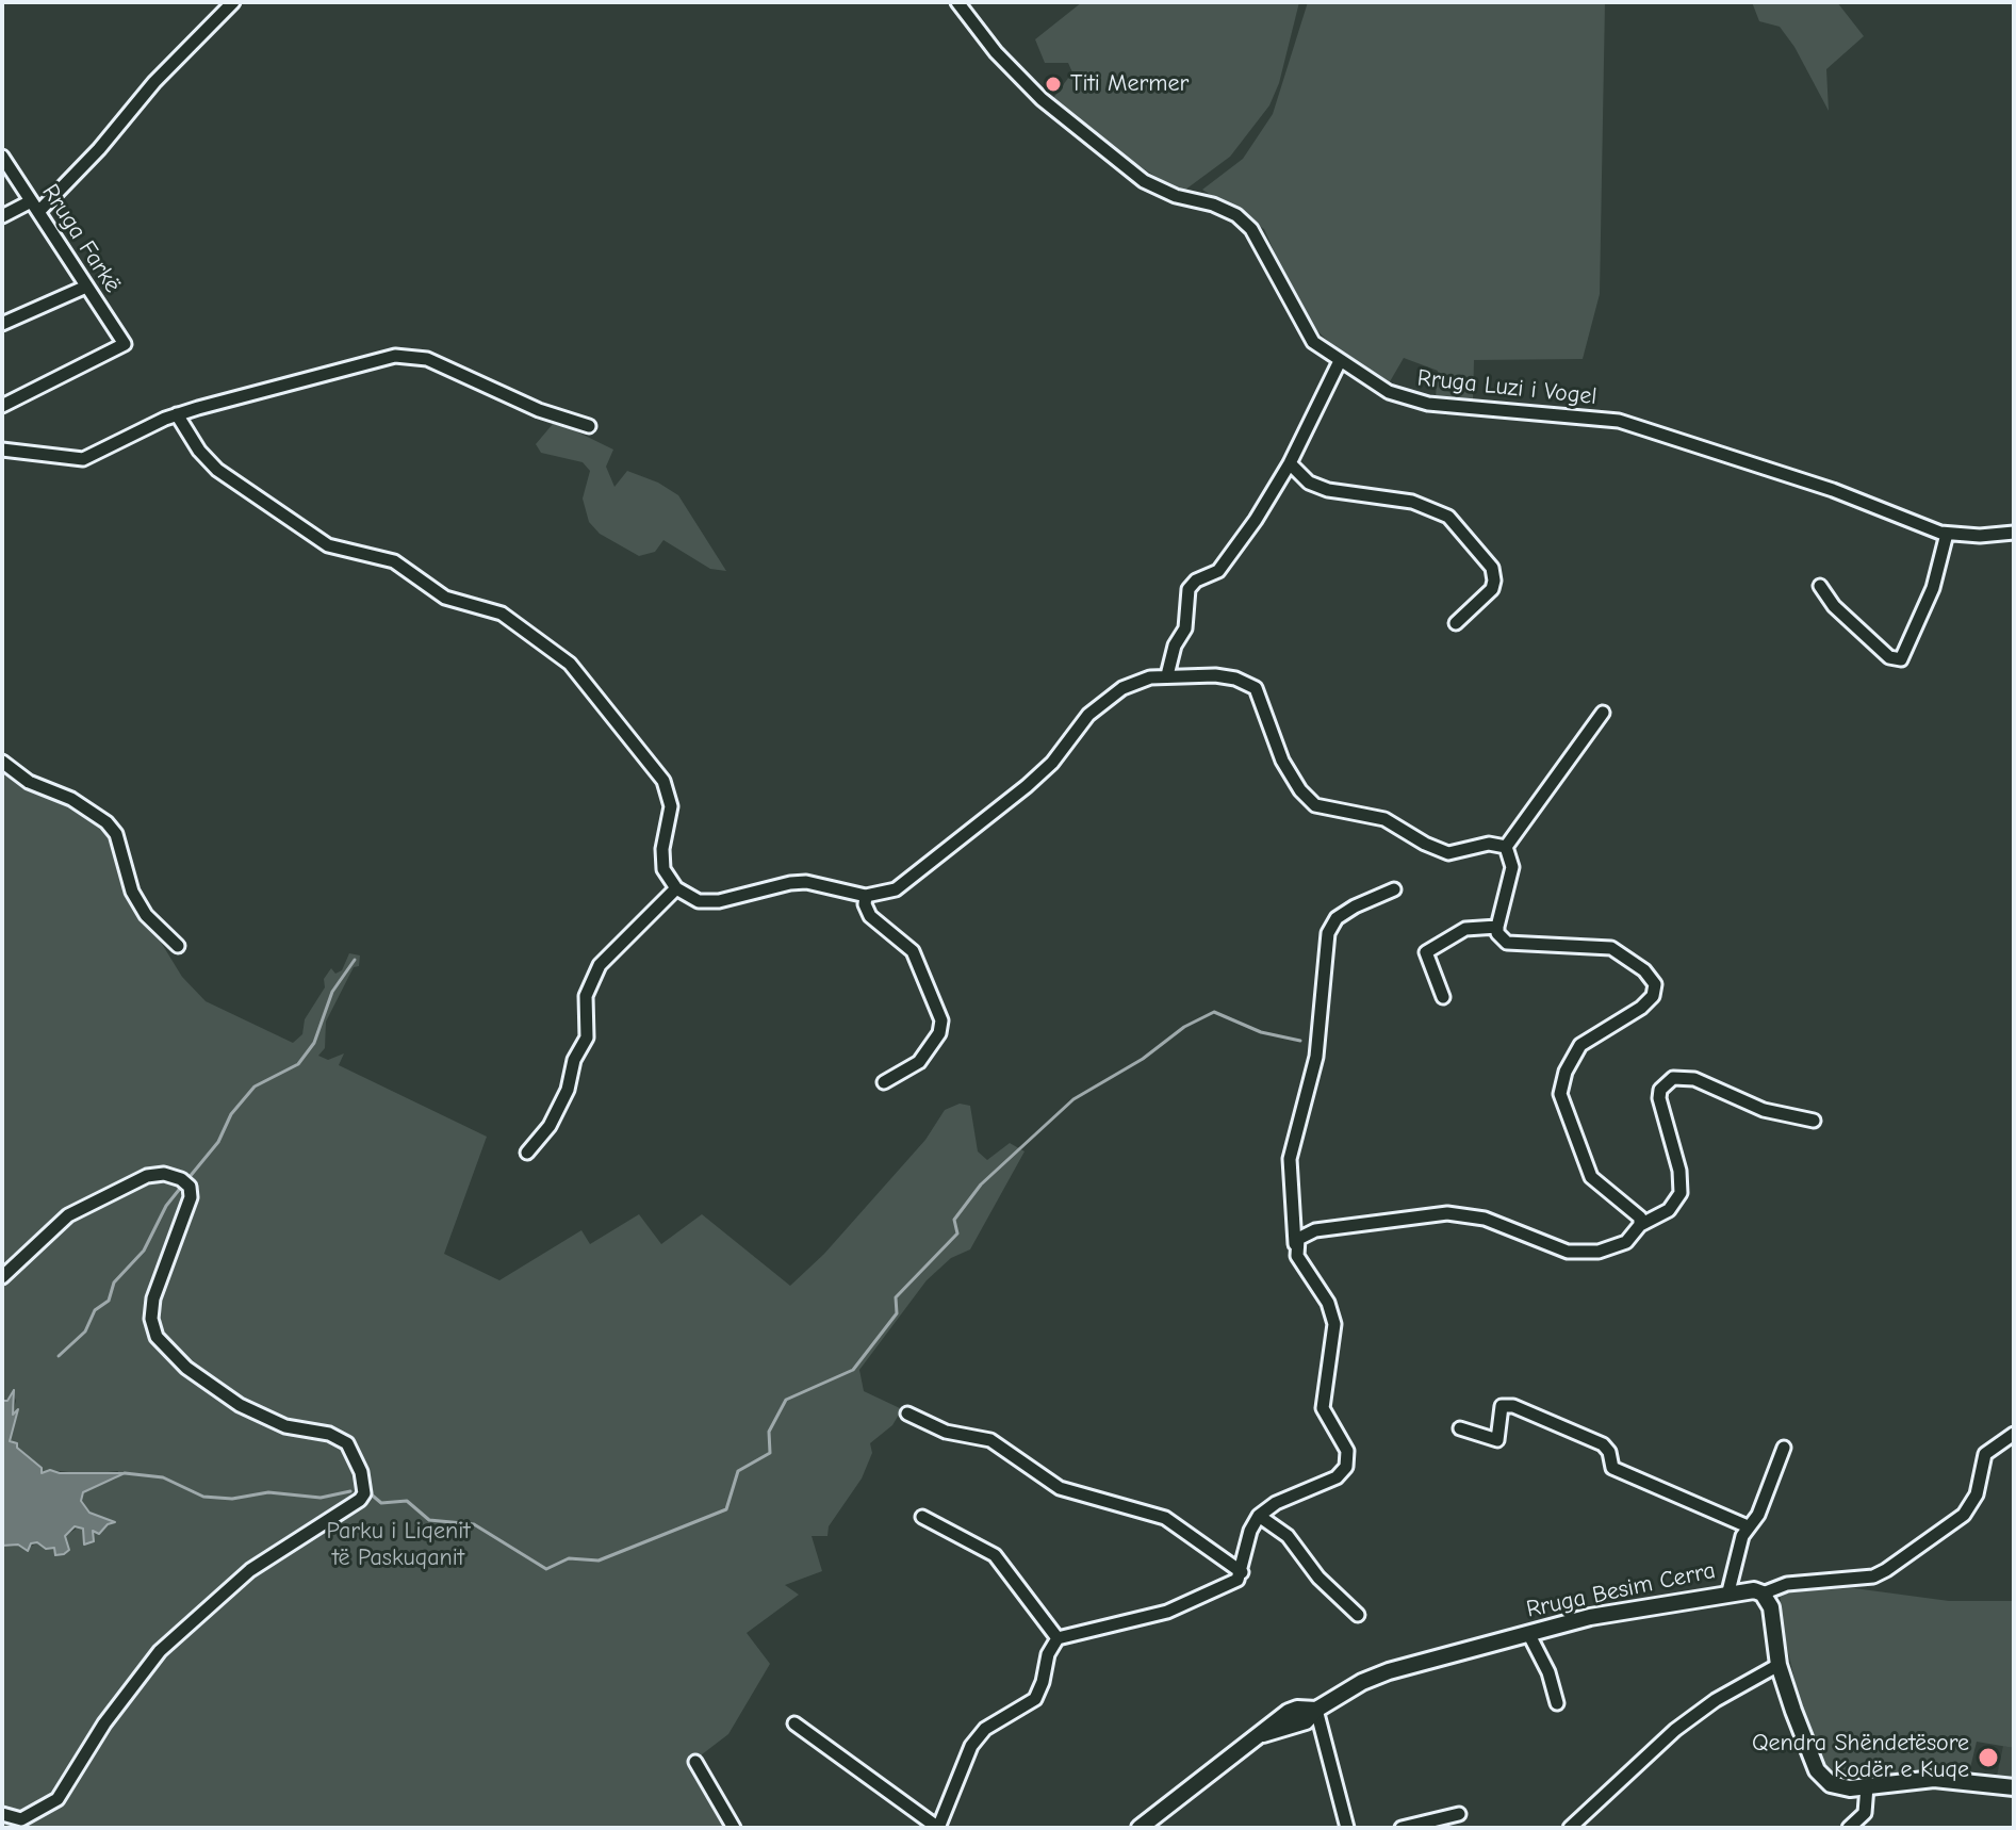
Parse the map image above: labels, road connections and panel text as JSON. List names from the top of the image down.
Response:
{
  "streets": {
    "street": ["Rruga Farkë", "Rruga Luzi i Vogel", "Rruga Besim Cerra"]
  },
  "parks": ["Parku i Liqenit të Paskuqanit"],
  "places": ["Titi Mermer", "Qendra Shëndetësore Kodër e Kuqe"]
}
